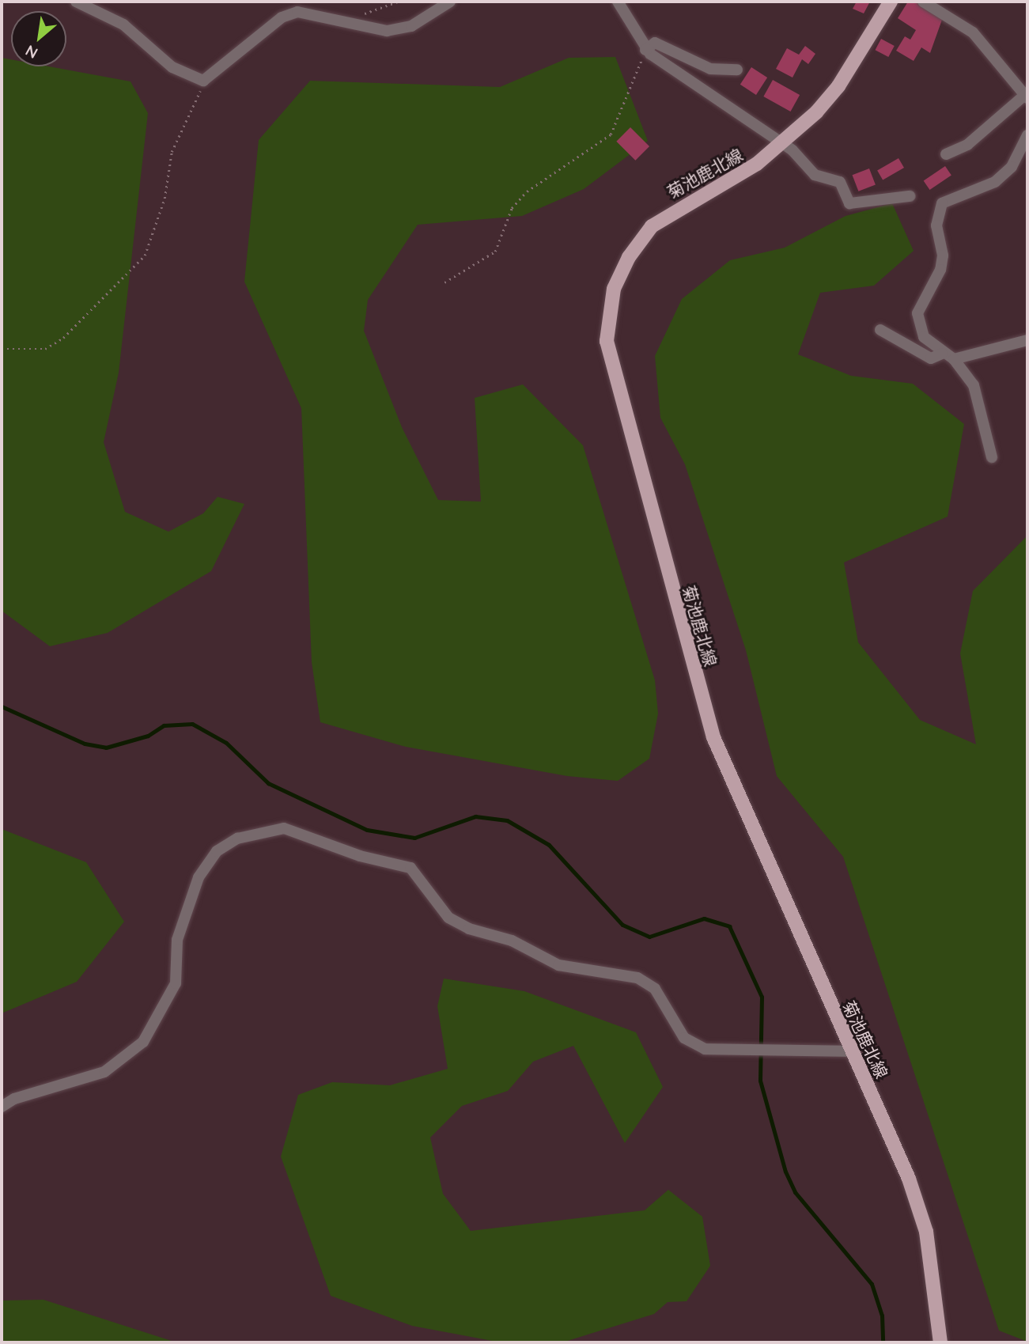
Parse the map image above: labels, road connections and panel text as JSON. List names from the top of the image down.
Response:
{
  "streets": {
    "main road": ["菊池鹿北線"]
  },
  "north": "bottom left"
}
